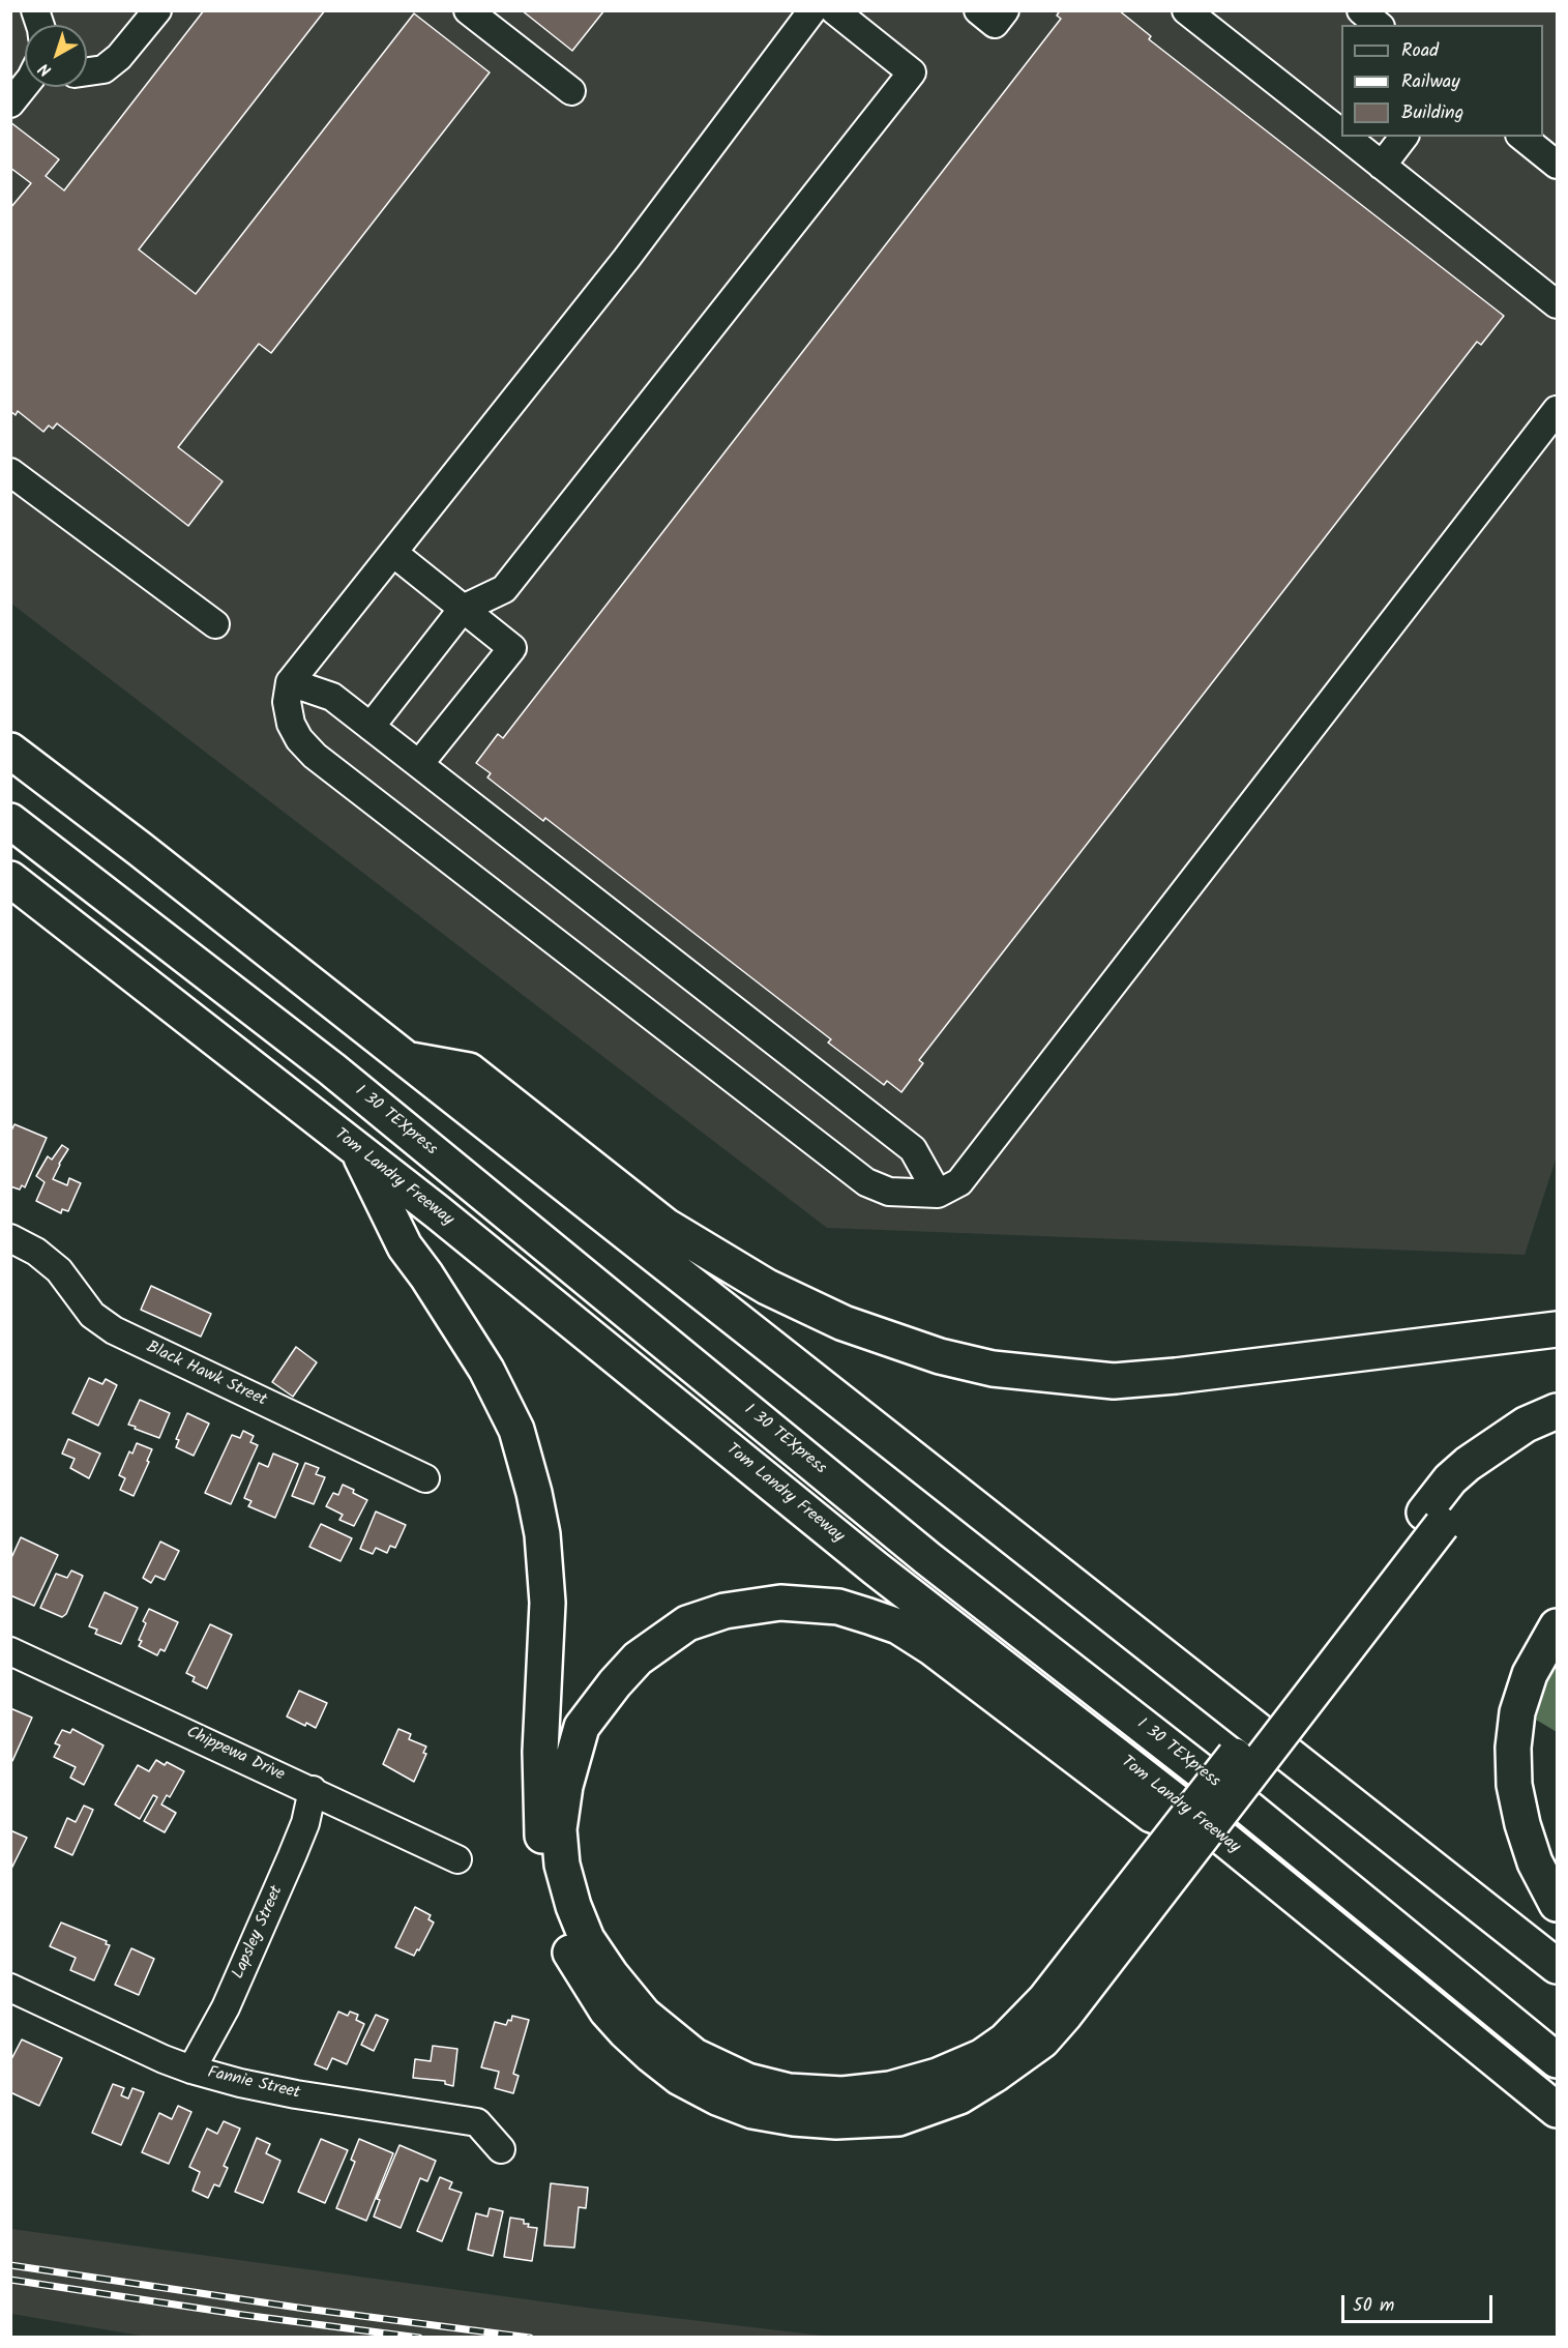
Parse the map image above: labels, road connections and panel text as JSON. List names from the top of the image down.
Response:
{
  "streets": {
    "highway": ["I 30 TEXpress", "Tom Landry Freeway"],
    "street": [
      "Black Hawk Street",
      "Chippewa Drive",
      "Lapsley Street",
      "Fannie Street"
    ]
  },
  "crossings": [
    ["Chippewa Drive", "Lapsley Street"],
    ["Lapsley Street", "Fannie Street"]
  ],
  "legend": ["Road", "Railway", "Building"],
  "scale_bar": "50 m",
  "north": "bottom left"
}
